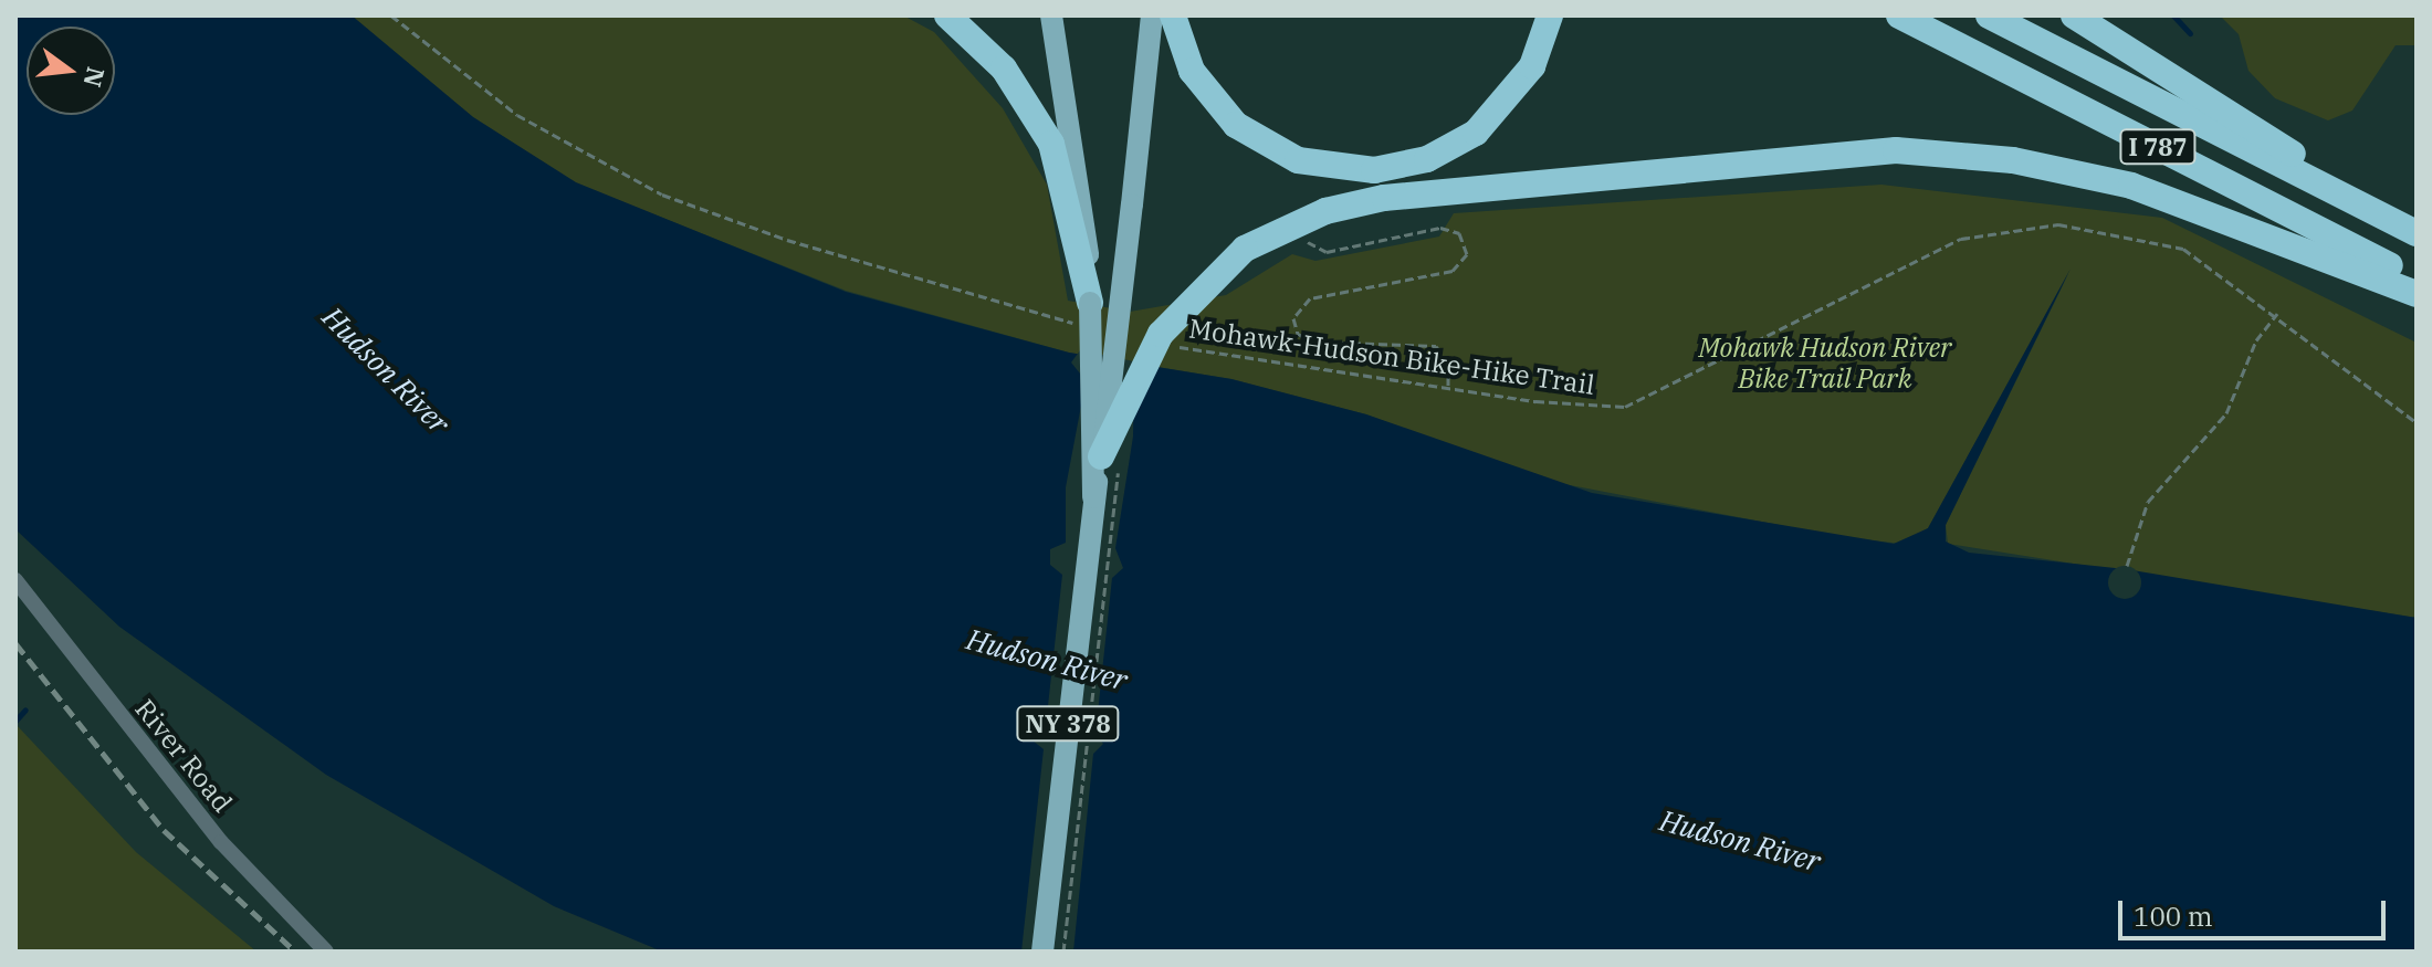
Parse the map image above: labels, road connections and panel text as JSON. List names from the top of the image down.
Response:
{
  "streets": {
    "highway": ["I 787"],
    "main road": ["NY 378"],
    "street": ["River Road"],
    "path": ["Mohawk-Hudson Bike-Hike Trail"]
  },
  "water": ["Hudson River"],
  "parks": ["Mohawk Hudson River Bike Trail Park"],
  "scale_bar": "100 m",
  "north": "right"
}
